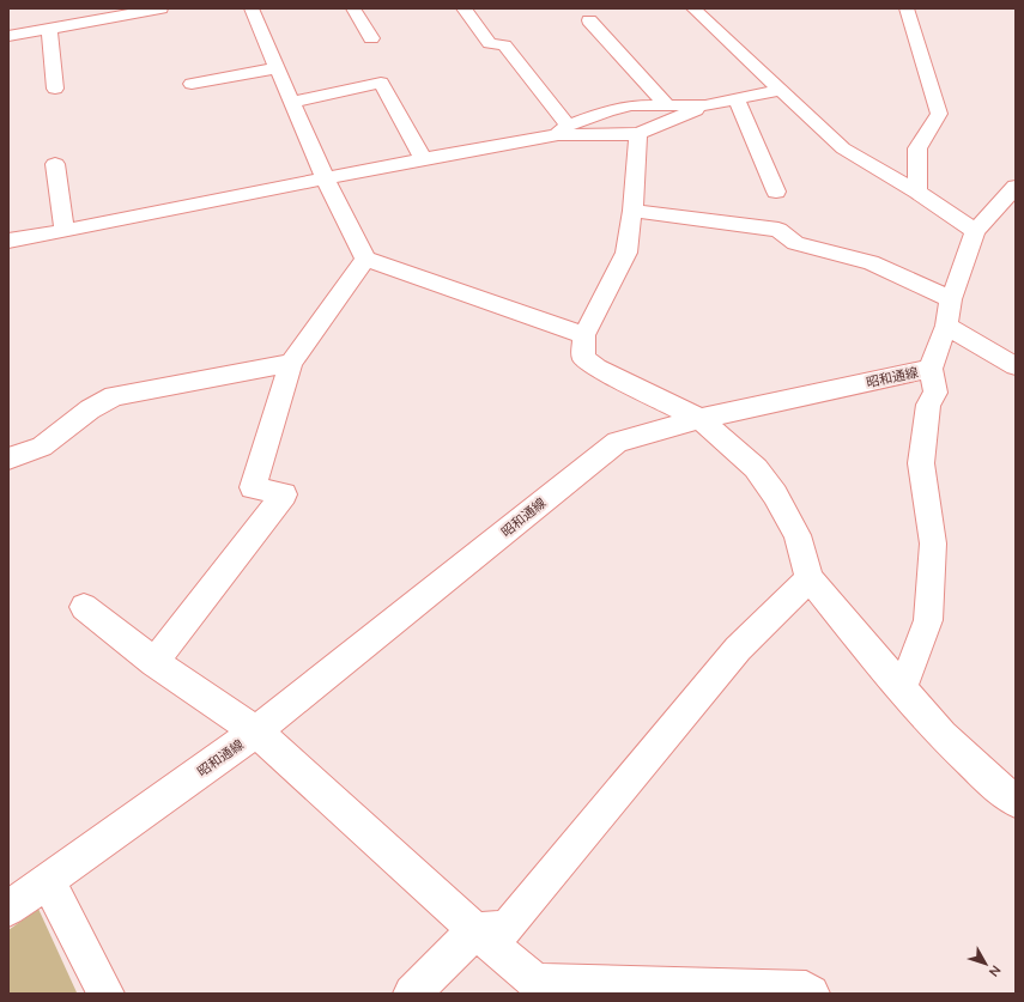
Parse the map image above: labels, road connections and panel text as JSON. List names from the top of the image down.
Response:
{
  "streets": {
    "street": ["昭和通線"]
  },
  "north": "bottom right"
}
